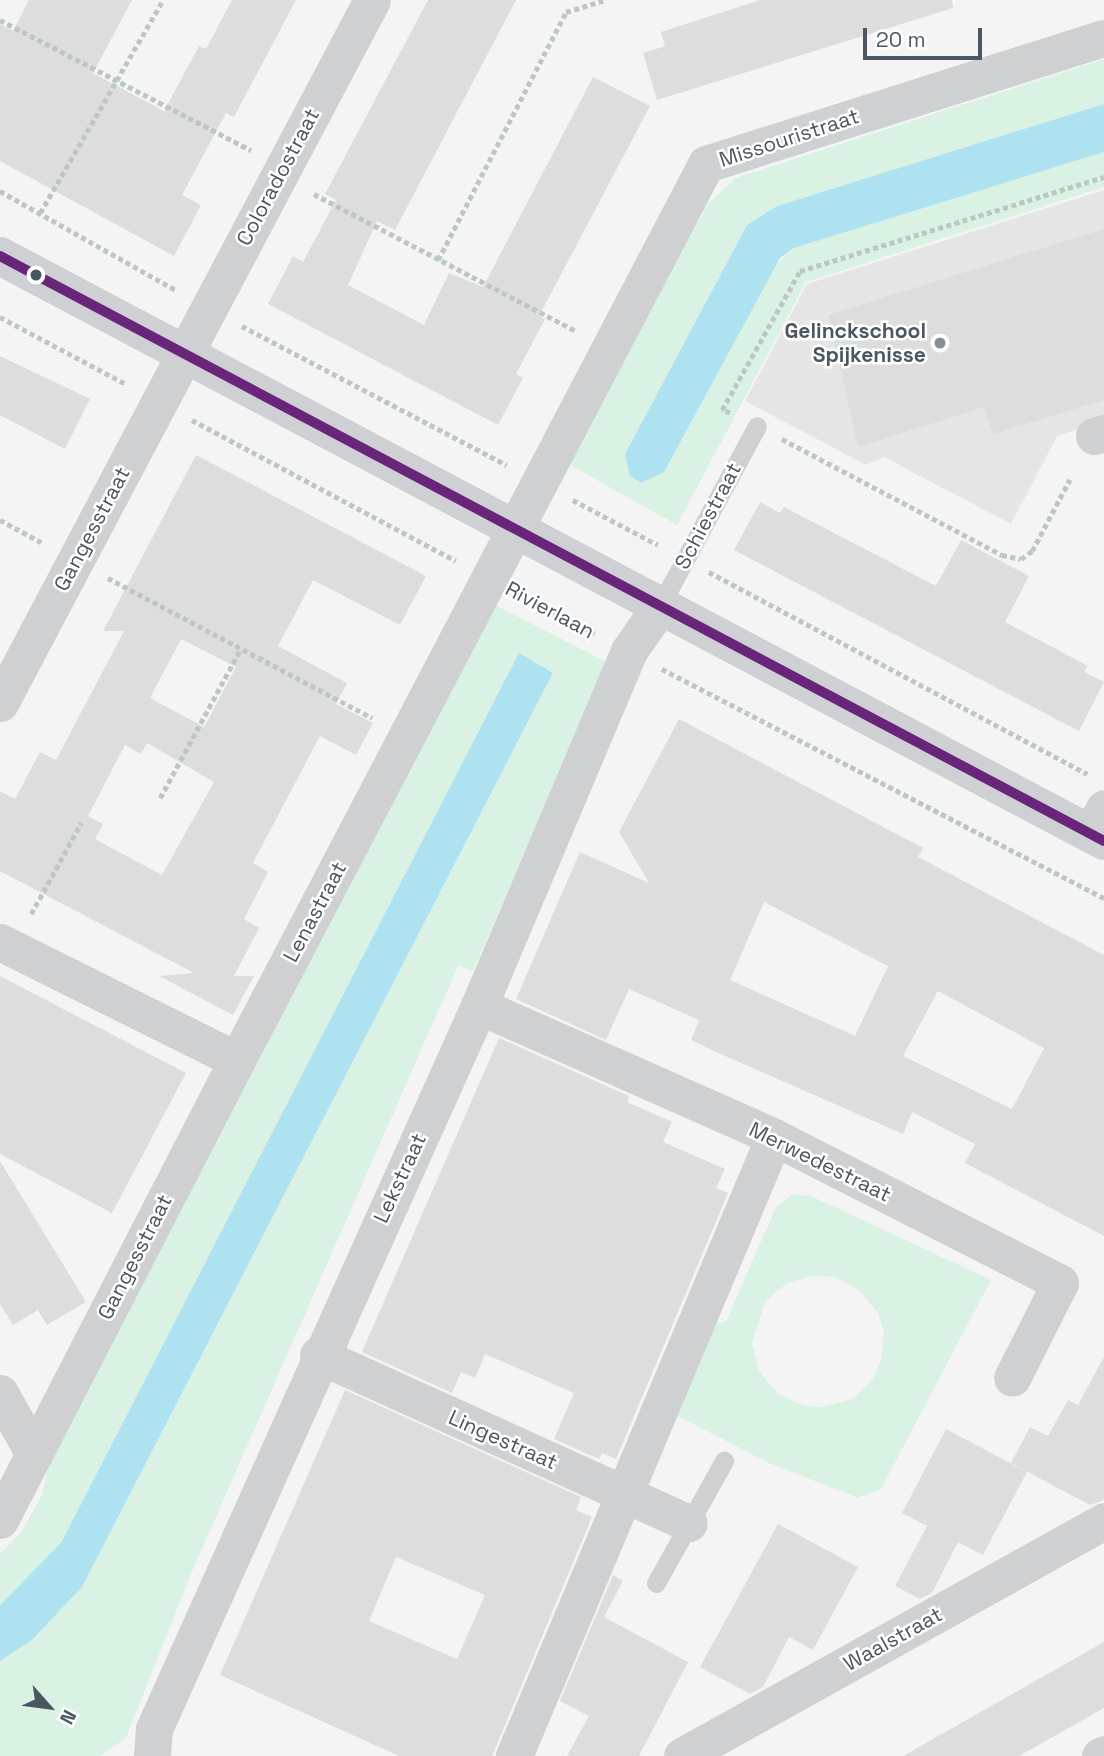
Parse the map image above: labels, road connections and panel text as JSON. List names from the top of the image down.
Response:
{
  "streets": {
    "street": [
      "Missouristraat",
      "Coloradostraat",
      "Gangesstraat",
      "Lenastraat",
      "Merwedestraat",
      "Lekstraat",
      "Lingestraat",
      "Waalstraat"
    ],
    "lane": ["Schiestraat"],
    "path": ["Rivierlaan"]
  },
  "crossings": [
    ["Missouristraat", "Lenastraat"],
    ["Coloradostraat", "Gangesstraat"],
    ["Schiestraat", "Lekstraat"],
    ["Gangesstraat", "Rivierlaan"],
    ["Gangesstraat", "Lenastraat"],
    ["Rivierlaan", "Lenastraat"],
    ["Rivierlaan", "Lekstraat"],
    ["Merwedestraat", "Lekstraat"],
    ["Lekstraat", "Lingestraat"]
  ],
  "places": ["Gelinckschool Spijkenisse"],
  "scale_bar": "20 m",
  "north": "bottom right"
}
